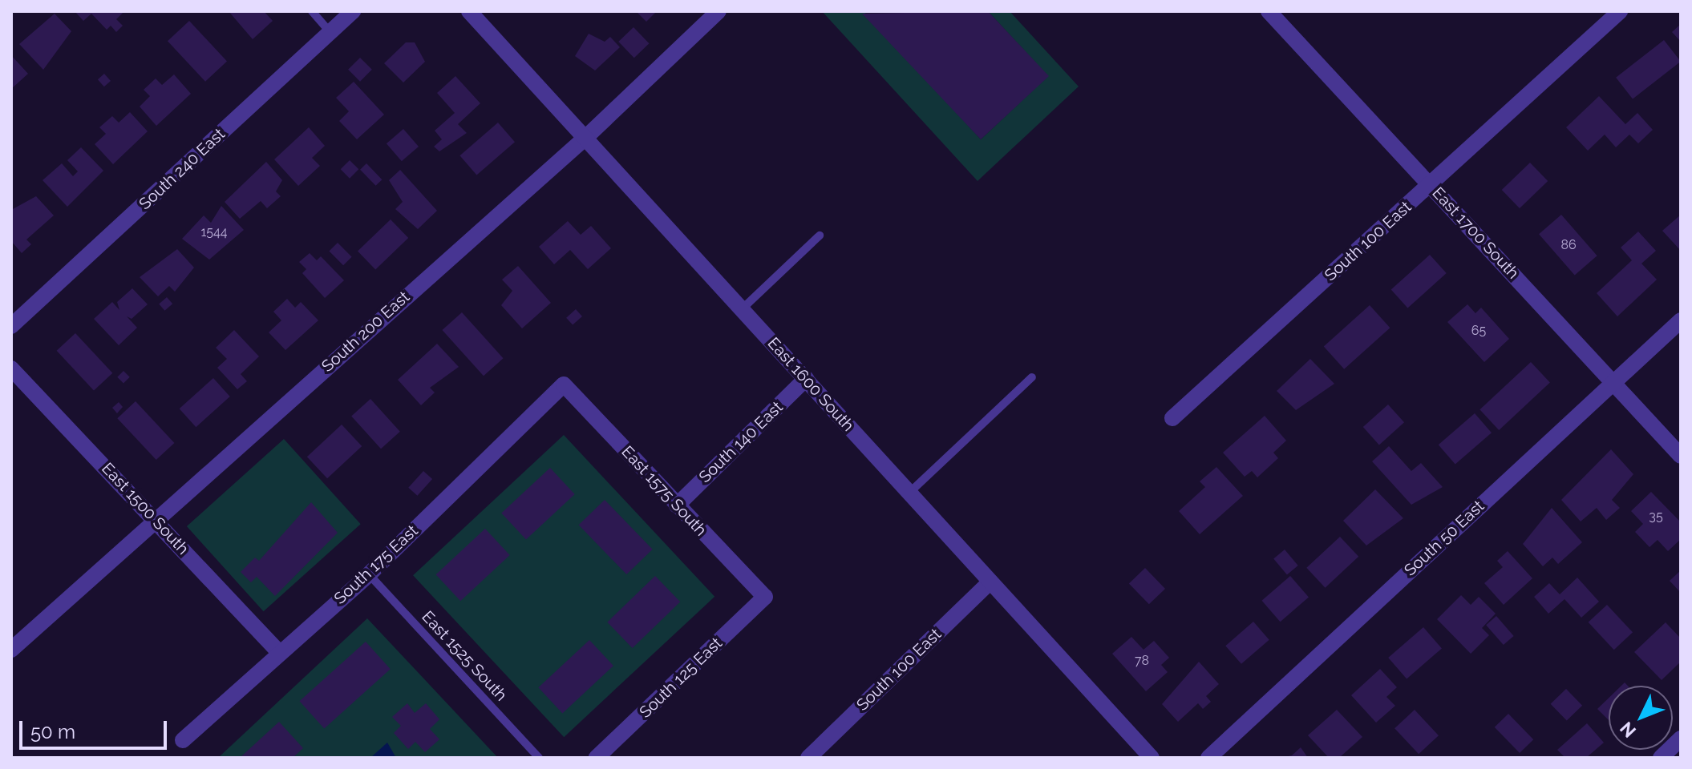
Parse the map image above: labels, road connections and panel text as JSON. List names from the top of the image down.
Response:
{
  "streets": {
    "street": [
      "South 240 East",
      "East 1700 South",
      "South 100 East",
      "South 200 East",
      "East 1600 South",
      "South 140 East",
      "East 1575 South",
      "East 1500 South",
      "South 50 East",
      "South 175 East",
      "South 125 East"
    ],
    "lane": ["East 1525 South"]
  },
  "crossings": [
    ["East 1700 South", "South 100 East"],
    ["East 1700 South", "South 50 East"],
    ["South 100 East", "East 1600 South"],
    ["South 200 East", "East 1600 South"],
    ["South 200 East", "East 1500 South"],
    ["East 1600 South", "South 140 East"],
    ["South 140 East", "East 1575 South"],
    ["East 1575 South", "South 175 East"],
    ["East 1575 South", "South 125 East"],
    ["East 1500 South", "South 175 East"],
    ["South 175 East", "East 1525 South"]
  ],
  "house_numbers": [
    "1544",
    "86",
    "65",
    "35",
    "78"
  ],
  "scale_bar": "50 m",
  "north": "bottom left"
}
